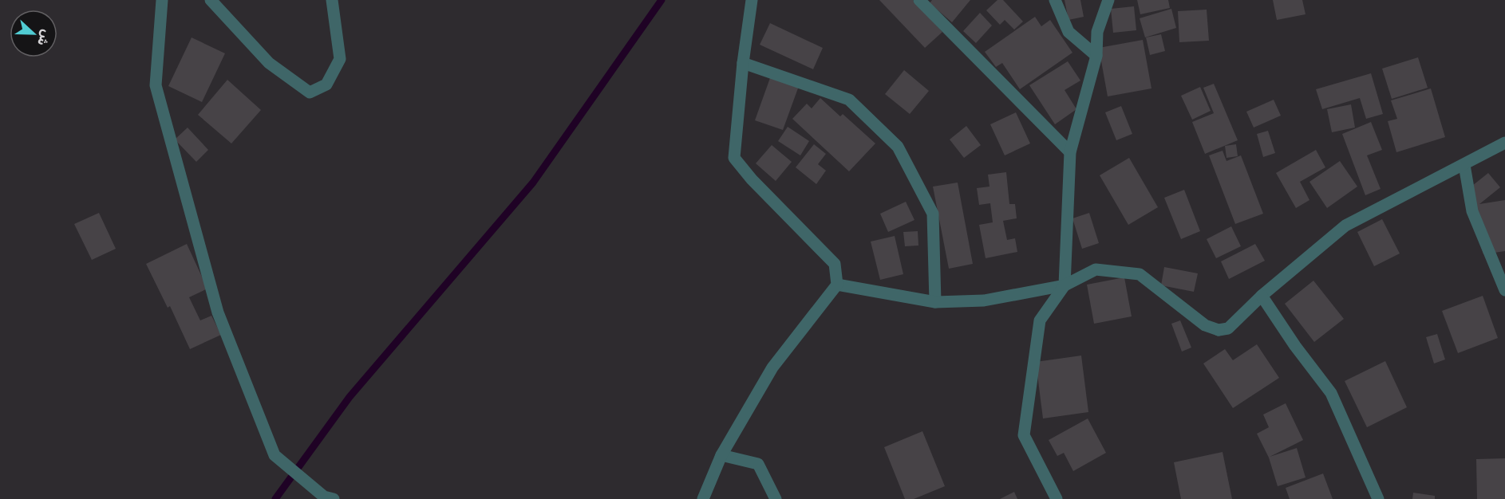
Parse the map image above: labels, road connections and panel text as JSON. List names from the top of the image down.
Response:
{
  "north": "right"
}
